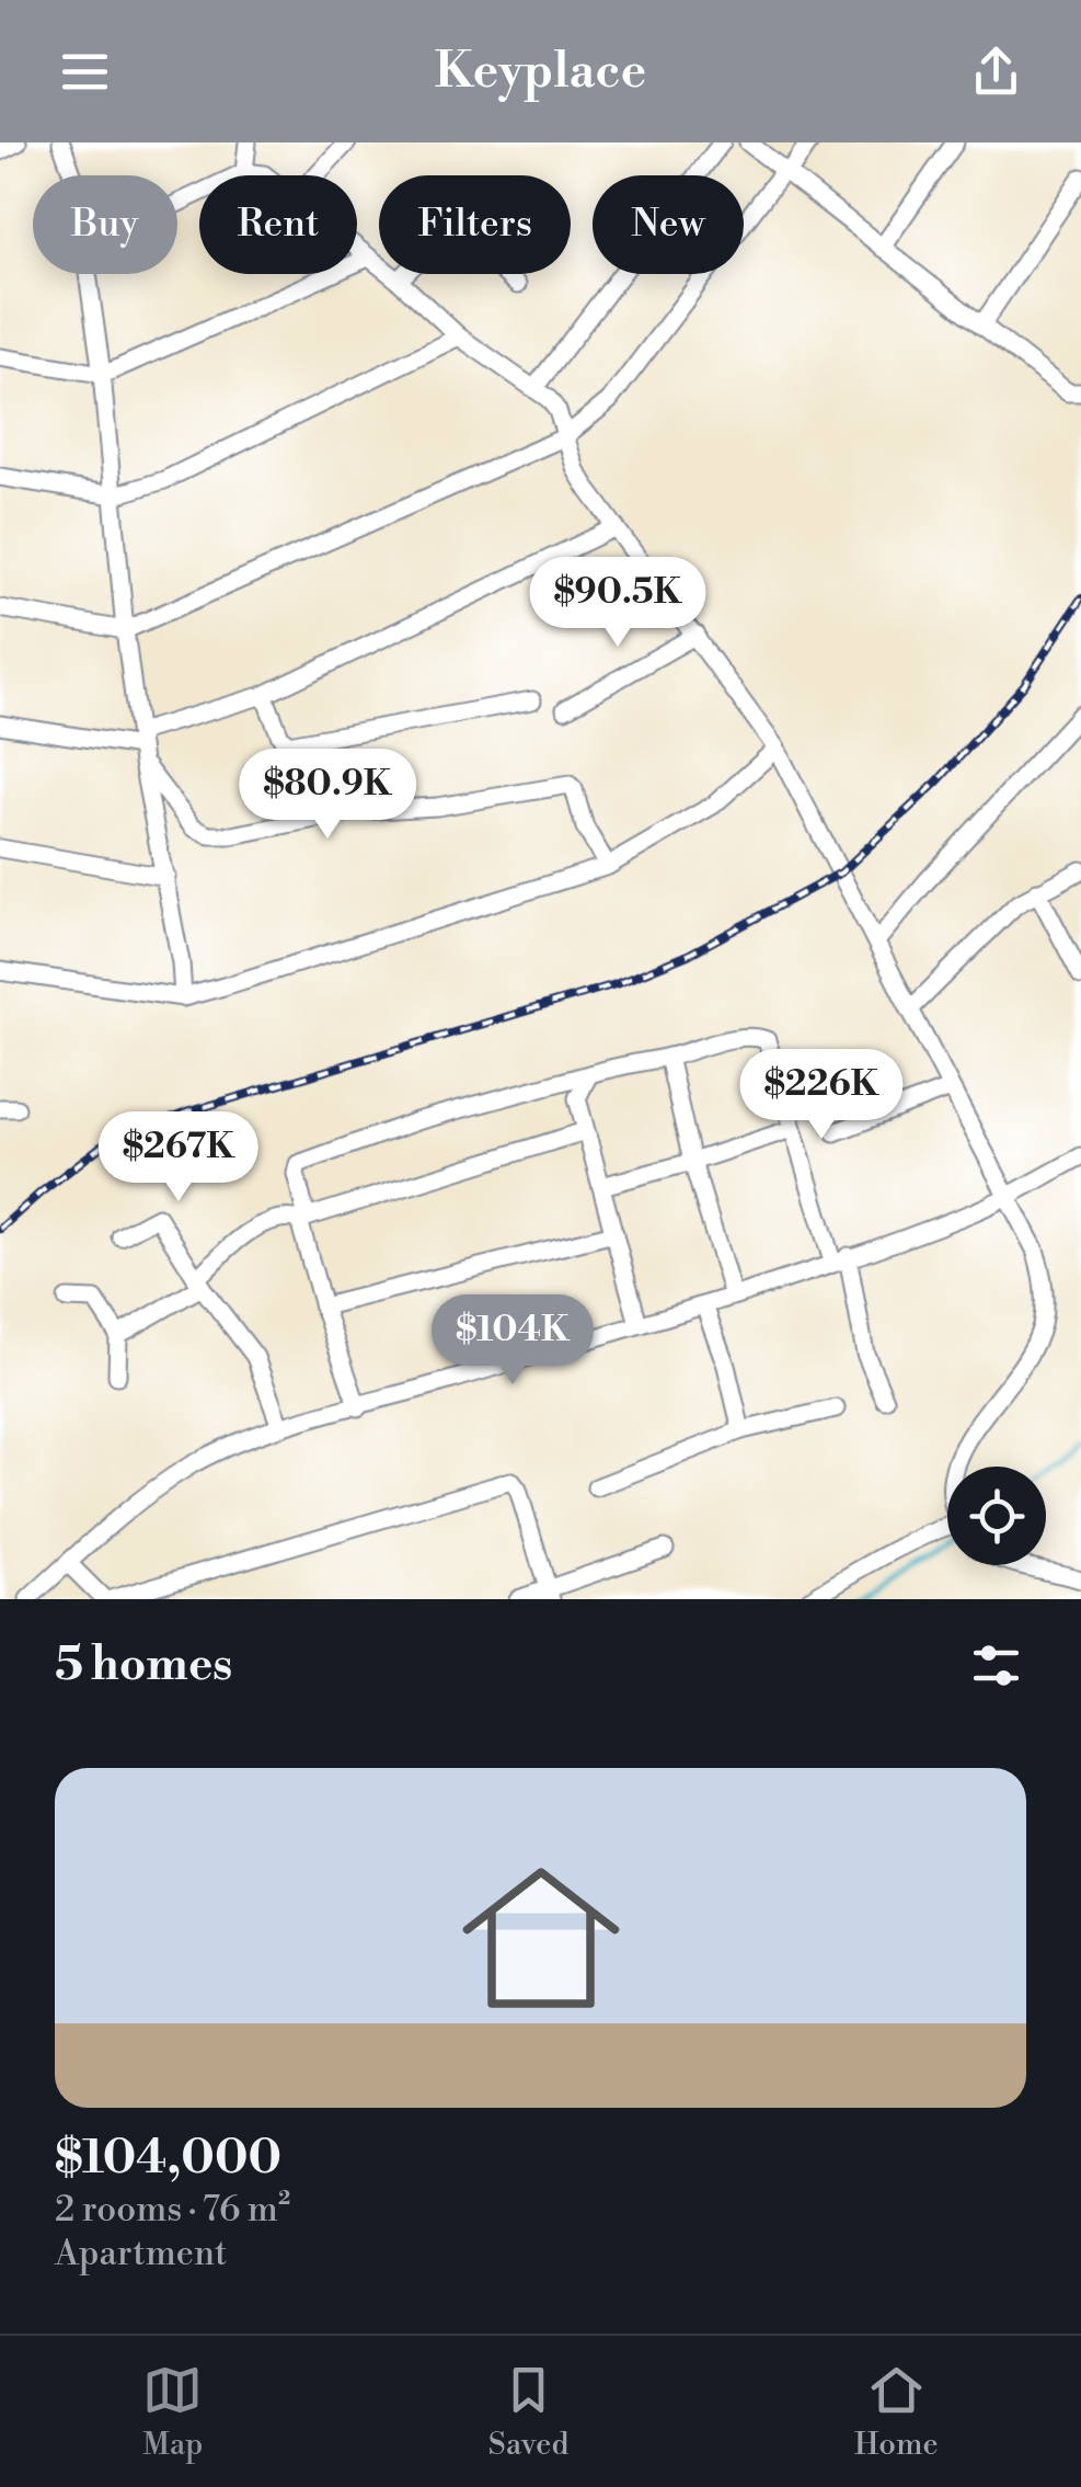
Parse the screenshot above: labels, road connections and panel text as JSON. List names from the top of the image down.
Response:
{
  "page": {
    "header": "Keyplace",
    "chip": [
      "Buy",
      "Rent",
      "Filters",
      "New"
    ],
    "price": [
      "$90.5K",
      "$80.9K",
      "$226K",
      "$267K",
      "$104K"
    ],
    "heading": "5 homes",
    "list": [
      {
        "name": "$104,000",
        "note": "2 rooms · 76 m² · Apartment"
      }
    ],
    "tabs": ["Map", "Saved", "Home"]
  }
}
